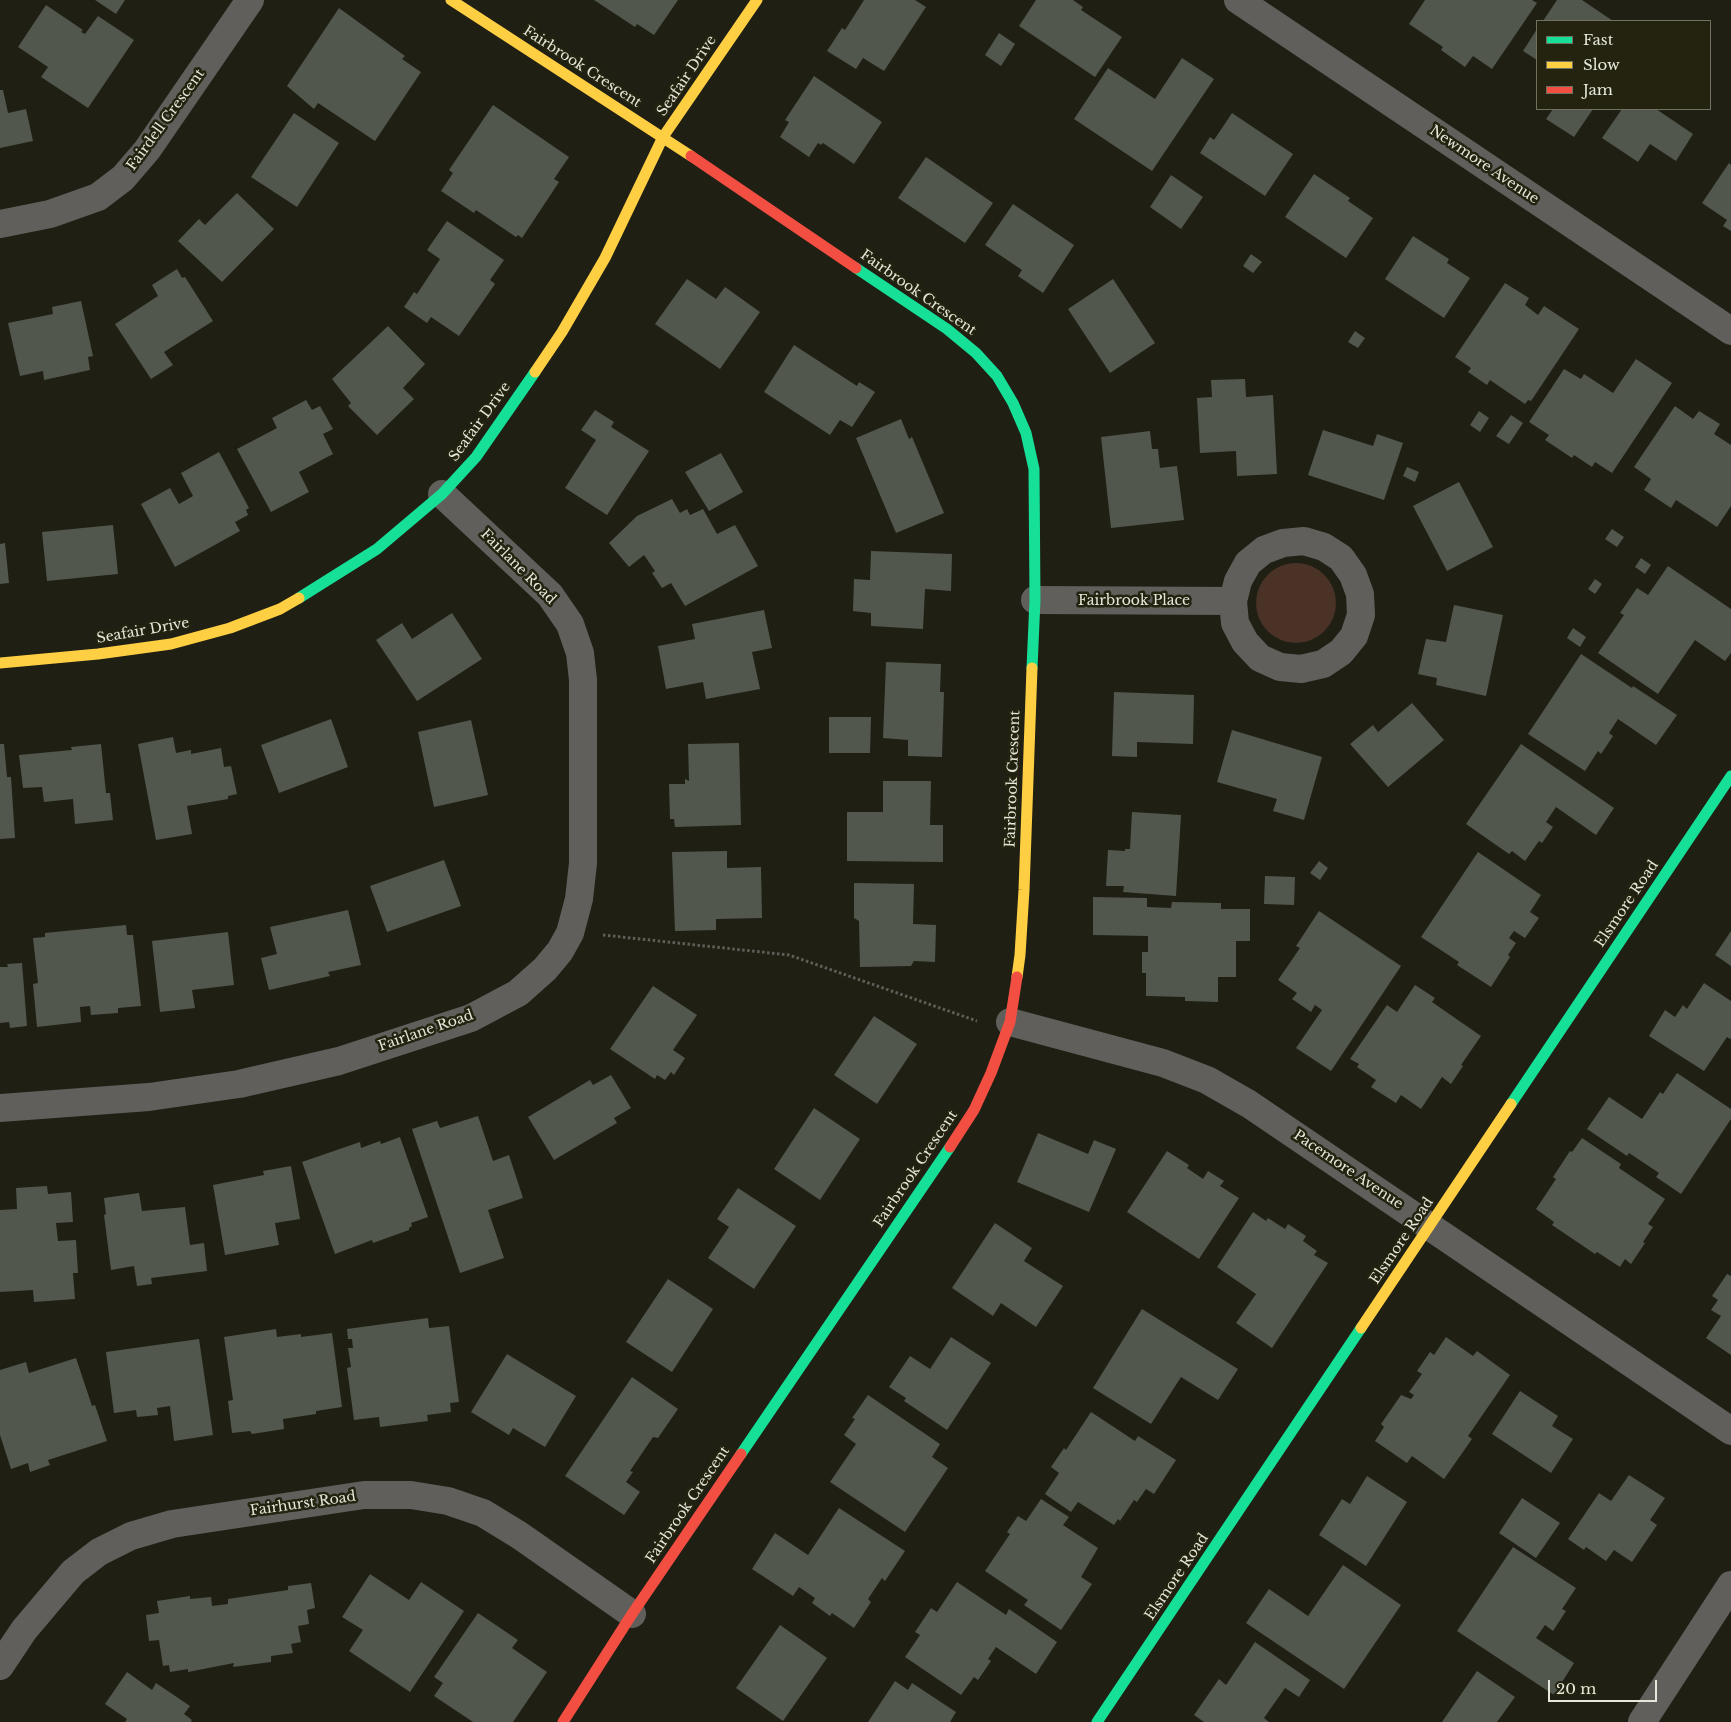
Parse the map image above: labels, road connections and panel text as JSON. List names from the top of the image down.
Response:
{
  "streets": {
    "street": [
      "Fairbrook Crescent",
      "Seafair Drive",
      "Fairdell Crescent",
      "Newmore Avenue",
      "Fairlane Road",
      "Fairbrook Place",
      "Elsmore Road",
      "Pacemore Avenue",
      "Fairhurst Road"
    ]
  },
  "crossings": [
    ["Fairbrook Crescent", "Seafair Drive"],
    ["Fairbrook Crescent", "Fairbrook Place"],
    ["Fairbrook Crescent", "Pacemore Avenue"],
    ["Fairbrook Crescent", "Fairhurst Road"],
    ["Seafair Drive", "Fairlane Road"],
    ["Elsmore Road", "Pacemore Avenue"]
  ],
  "legend": ["Fast", "Slow", "Jam"],
  "scale_bar": "20 m"
}
